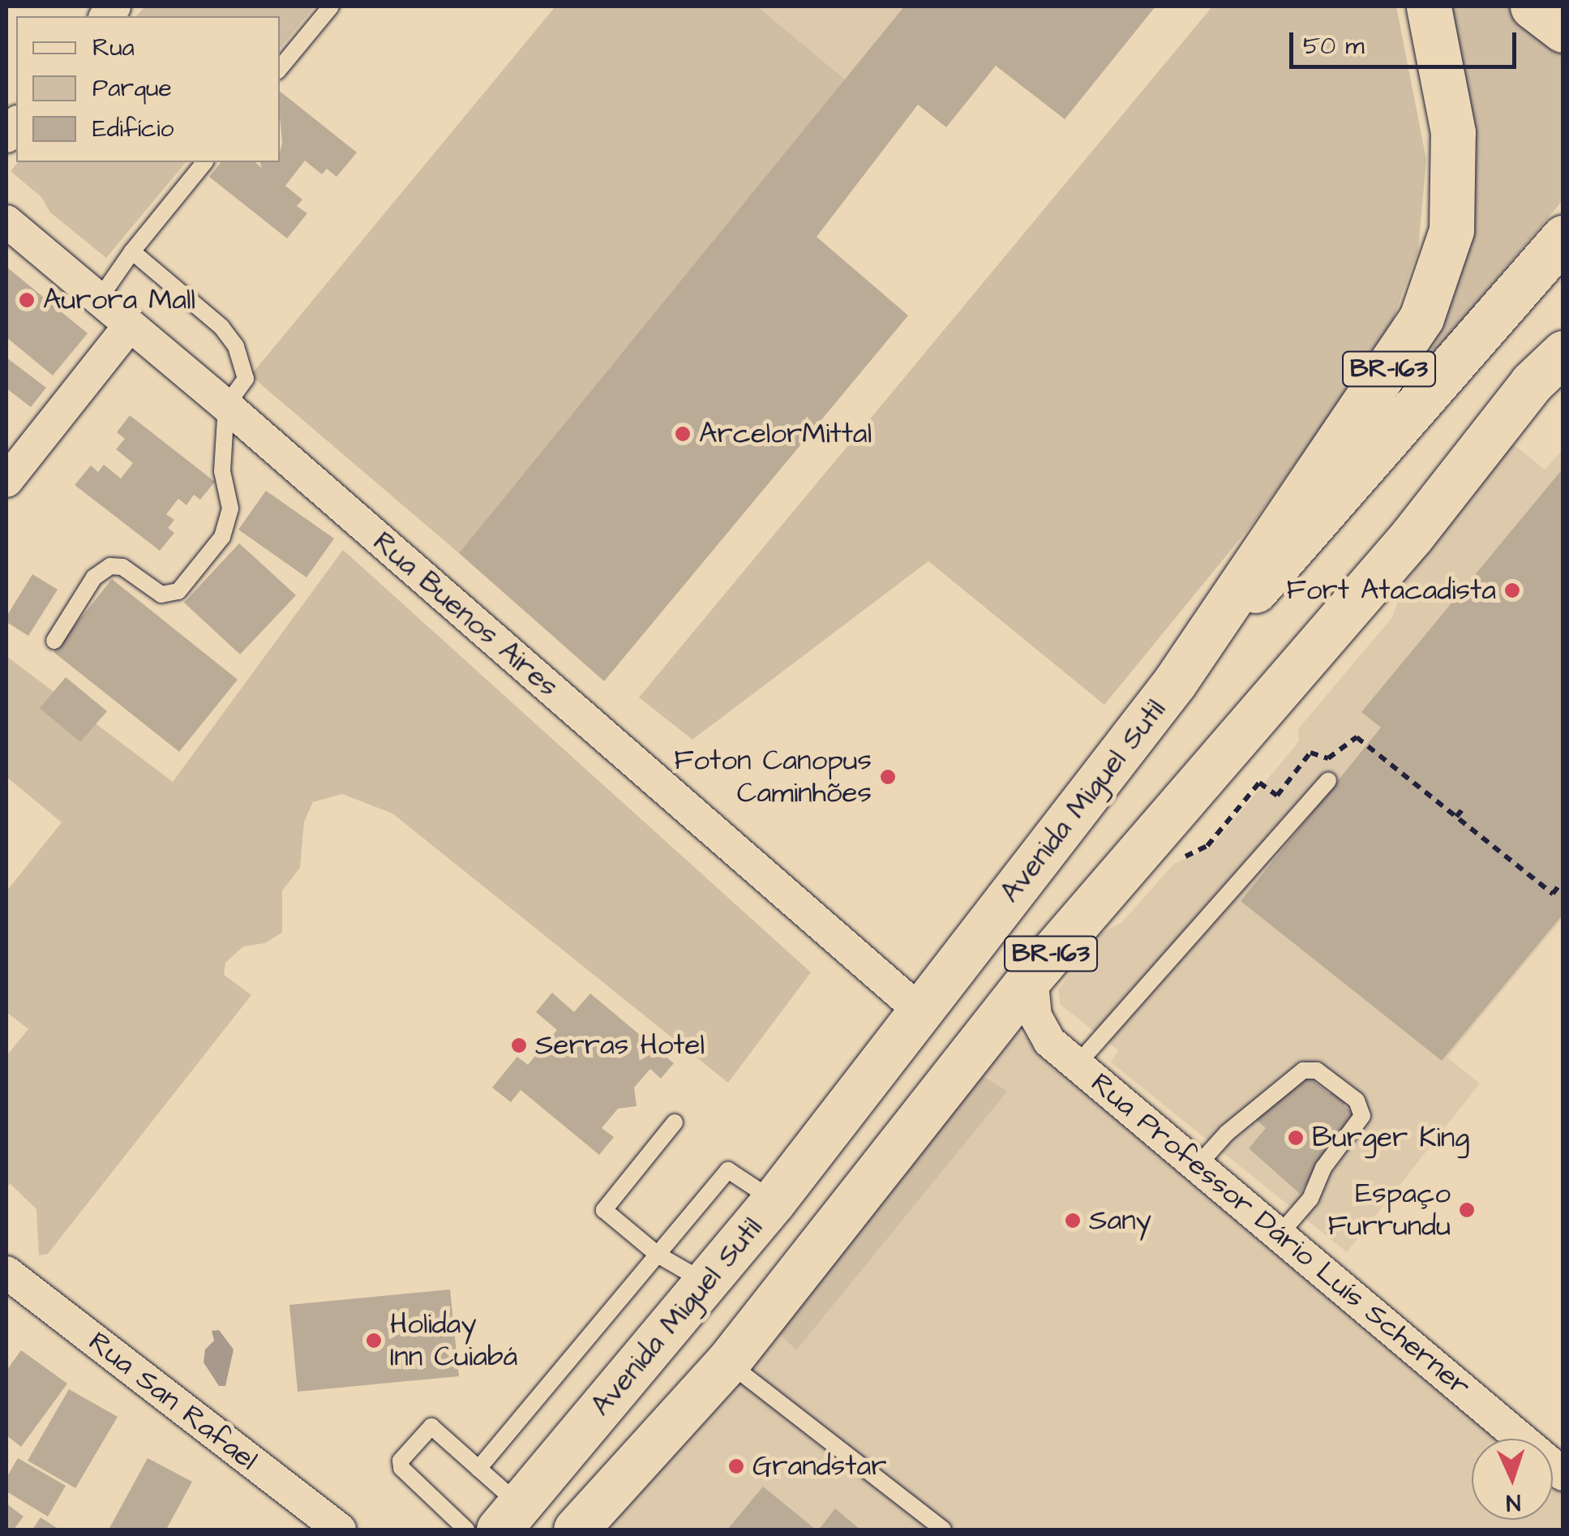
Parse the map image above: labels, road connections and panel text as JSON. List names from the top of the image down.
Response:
{
  "streets": {
    "main road": ["BR-163", "Avenida Miguel Sutil"],
    "street": ["Rua Buenos Aires", "Rua Professor Dário Luís Scherner", "Rua San Rafael"]
  },
  "crossings": [
    ["BR-163", "Avenida Miguel Sutil"],
    ["BR-163", "Rua Professor Dário Luís Scherner"],
    ["Rua Buenos Aires", "Avenida Miguel Sutil"]
  ],
  "places": [
    "Aurora Mall",
    "ArcelorMittal",
    "Fort Atacadista",
    "Foton Canopus Caminhões",
    "Serras Hotel",
    "Burger King",
    "Espaço Furrundu",
    "Sany",
    "Holiday Inn Cuiabá",
    "Grandstar"
  ],
  "legend": ["Rua", "Parque", "Edifício"],
  "scale_bar": "50 m",
  "north": "bottom"
}
